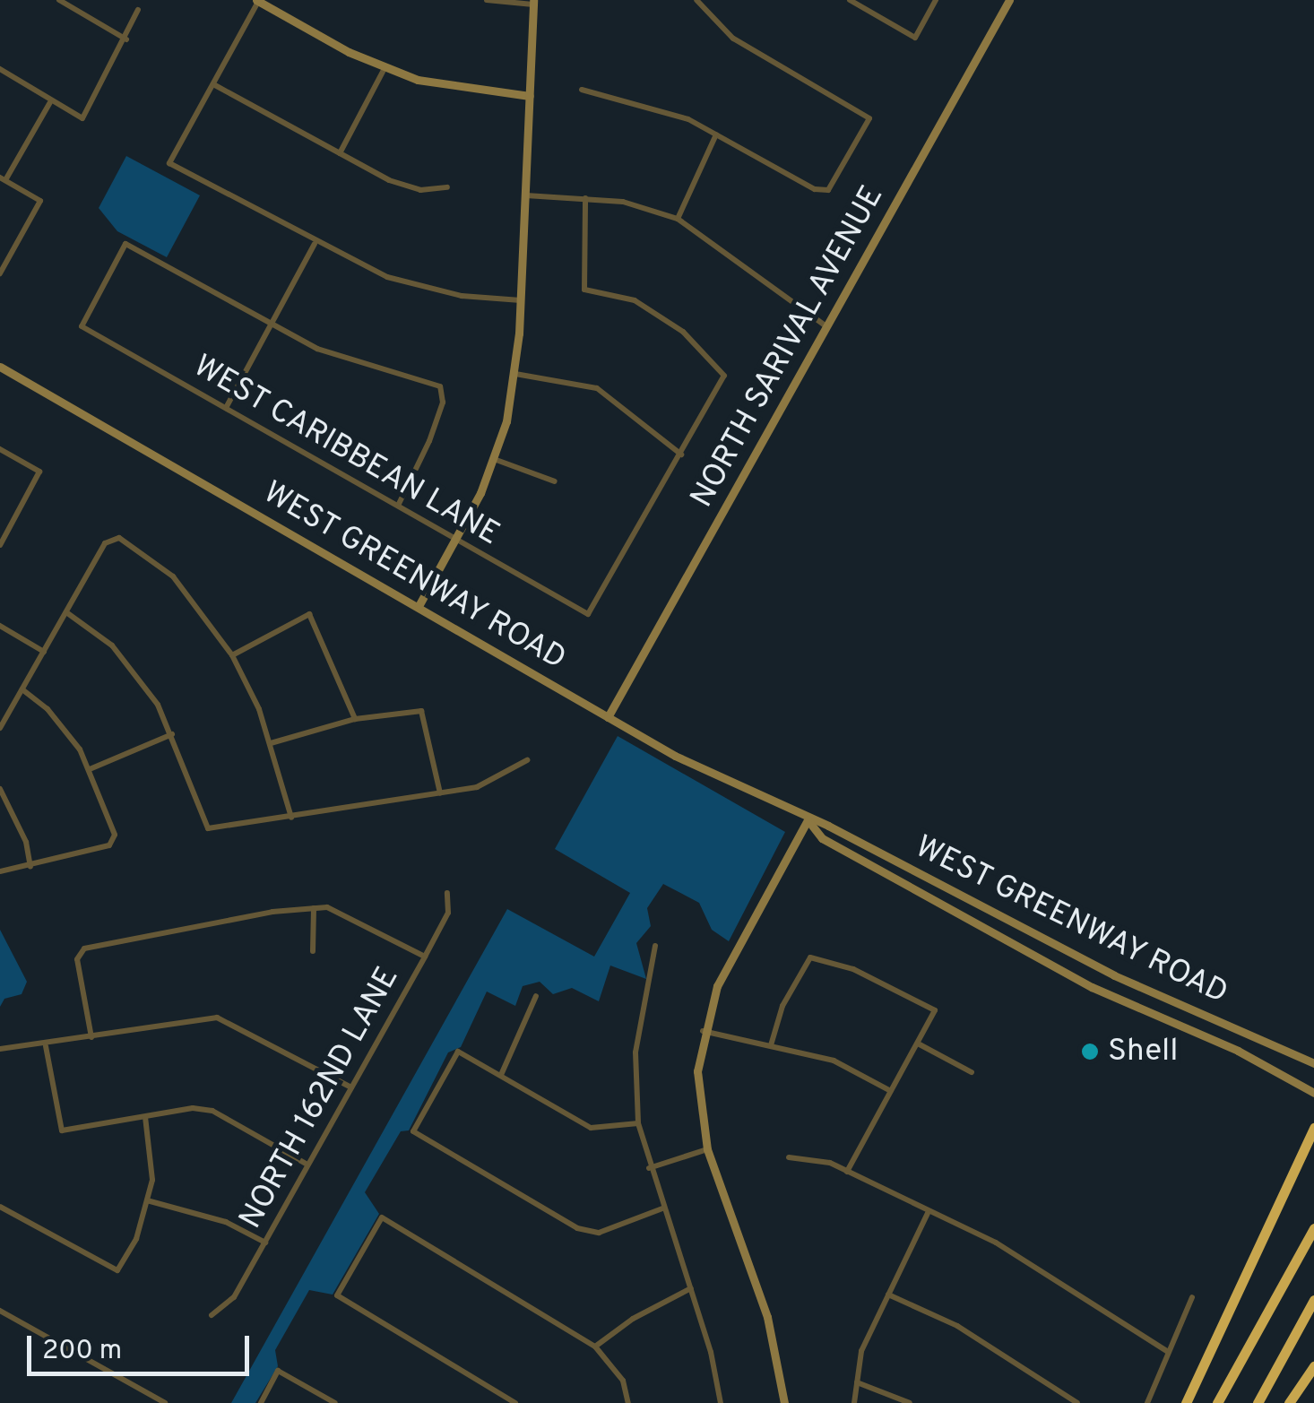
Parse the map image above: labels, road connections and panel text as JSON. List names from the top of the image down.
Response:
{
  "streets": {
    "main road": ["NORTH SARIVAL AVENUE", "WEST GREENWAY ROAD"],
    "street": ["WEST CARIBBEAN LANE", "NORTH 162ND LANE"]
  },
  "crossings": [
    ["NORTH SARIVAL AVENUE", "WEST GREENWAY ROAD"]
  ],
  "places": ["Shell"],
  "scale_bar": "200 m"
}
